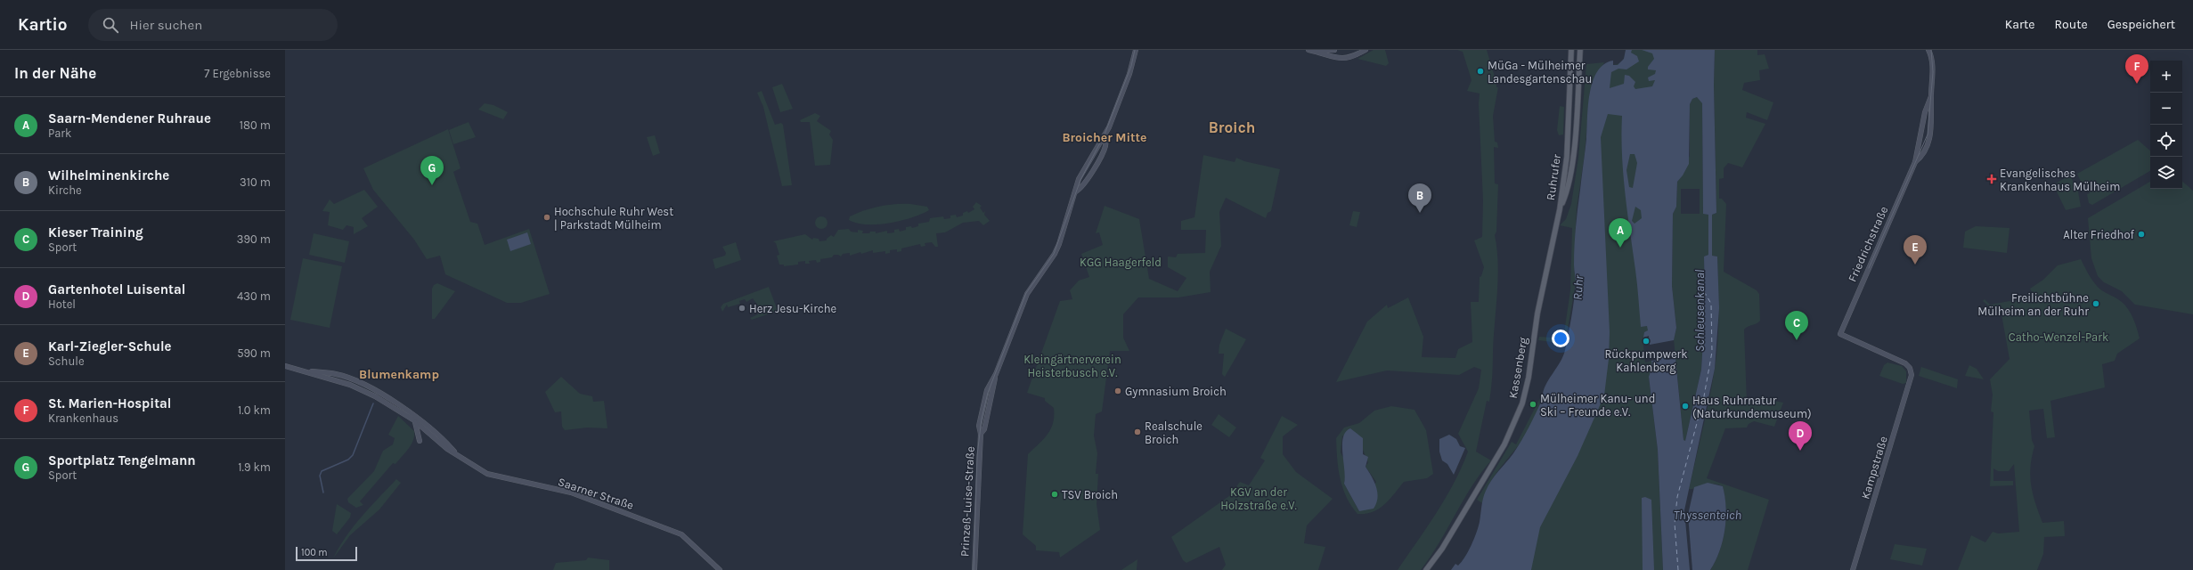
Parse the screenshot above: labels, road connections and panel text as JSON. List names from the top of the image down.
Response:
{
  "streets": {
    "main road": [
      "Ruhrufer",
      "Friedrichstraße",
      "Kassenberg",
      "Kampstraße",
      "Saarner Straße",
      "Prinzeß-Luise-Straße"
    ]
  },
  "crossings": [
    ["Ruhrufer", "Kassenberg"],
    ["Friedrichstraße", "Kampstraße"]
  ],
  "districts": ["Broich", "Broicher Mitte", "Blumenkamp"],
  "water": ["Ruhr", "Schleusenkanal", "Thyssenteich"],
  "parks": [
    "KGG Haagerfeld",
    "Catho-Wenzel-Park",
    "Kleingärtnerverein Heisterbusch e.V.",
    "KGV an der Holzstraße e.V."
  ],
  "places": {
    "other": [
      "MüGa - Mülheimer Landesgartenschau",
      "Hochschule Ruhr West | Parkstadt Mülheim",
      "Alter Friedhof",
      "Freilichtbühne Mülheim an der Ruhr",
      "Herz Jesu-Kirche",
      "Rückpumpwerk Kahlenberg",
      "Gymnasium Broich",
      "Mülheimer Kanu- und Ski – Freunde e.V.",
      "Haus Ruhrnatur (Naturkundemuseum)",
      "Realschule Broich",
      "TSV Broich"
    ],
    "health": ["Evangelisches Krankenhaus Mülheim"]
  },
  "scale_bar": "100 m",
  "page": {
    "header": "Kartio",
    "search": "Hier suchen",
    "nav": ["Karte", "Route", "Gespeichert"],
    "heading": ["In der Nähe", "7 Ergebnisse"],
    "pins": [
      "F",
      "G",
      "B",
      "A",
      "E",
      "C",
      "D"
    ],
    "map_buttons": ["+", "−"],
    "list": [
      {
        "mark": "A",
        "name": "Saarn-Mendener Ruhraue",
        "note": "Park",
        "value": "180 m"
      },
      {
        "mark": "B",
        "name": "Wilhelminenkirche",
        "note": "Kirche",
        "value": "310 m"
      },
      {
        "mark": "C",
        "name": "Kieser Training",
        "note": "Sport",
        "value": "390 m"
      },
      {
        "mark": "D",
        "name": "Gartenhotel Luisental",
        "note": "Hotel",
        "value": "430 m"
      },
      {
        "mark": "E",
        "name": "Karl-Ziegler-Schule",
        "note": "Schule",
        "value": "590 m"
      },
      {
        "mark": "F",
        "name": "St. Marien-Hospital",
        "note": "Krankenhaus",
        "value": "1.0 km"
      },
      {
        "mark": "G",
        "name": "Sportplatz Tengelmann",
        "note": "Sport",
        "value": "1.9 km"
      }
    ],
    "scale": "100 m"
  }
}
